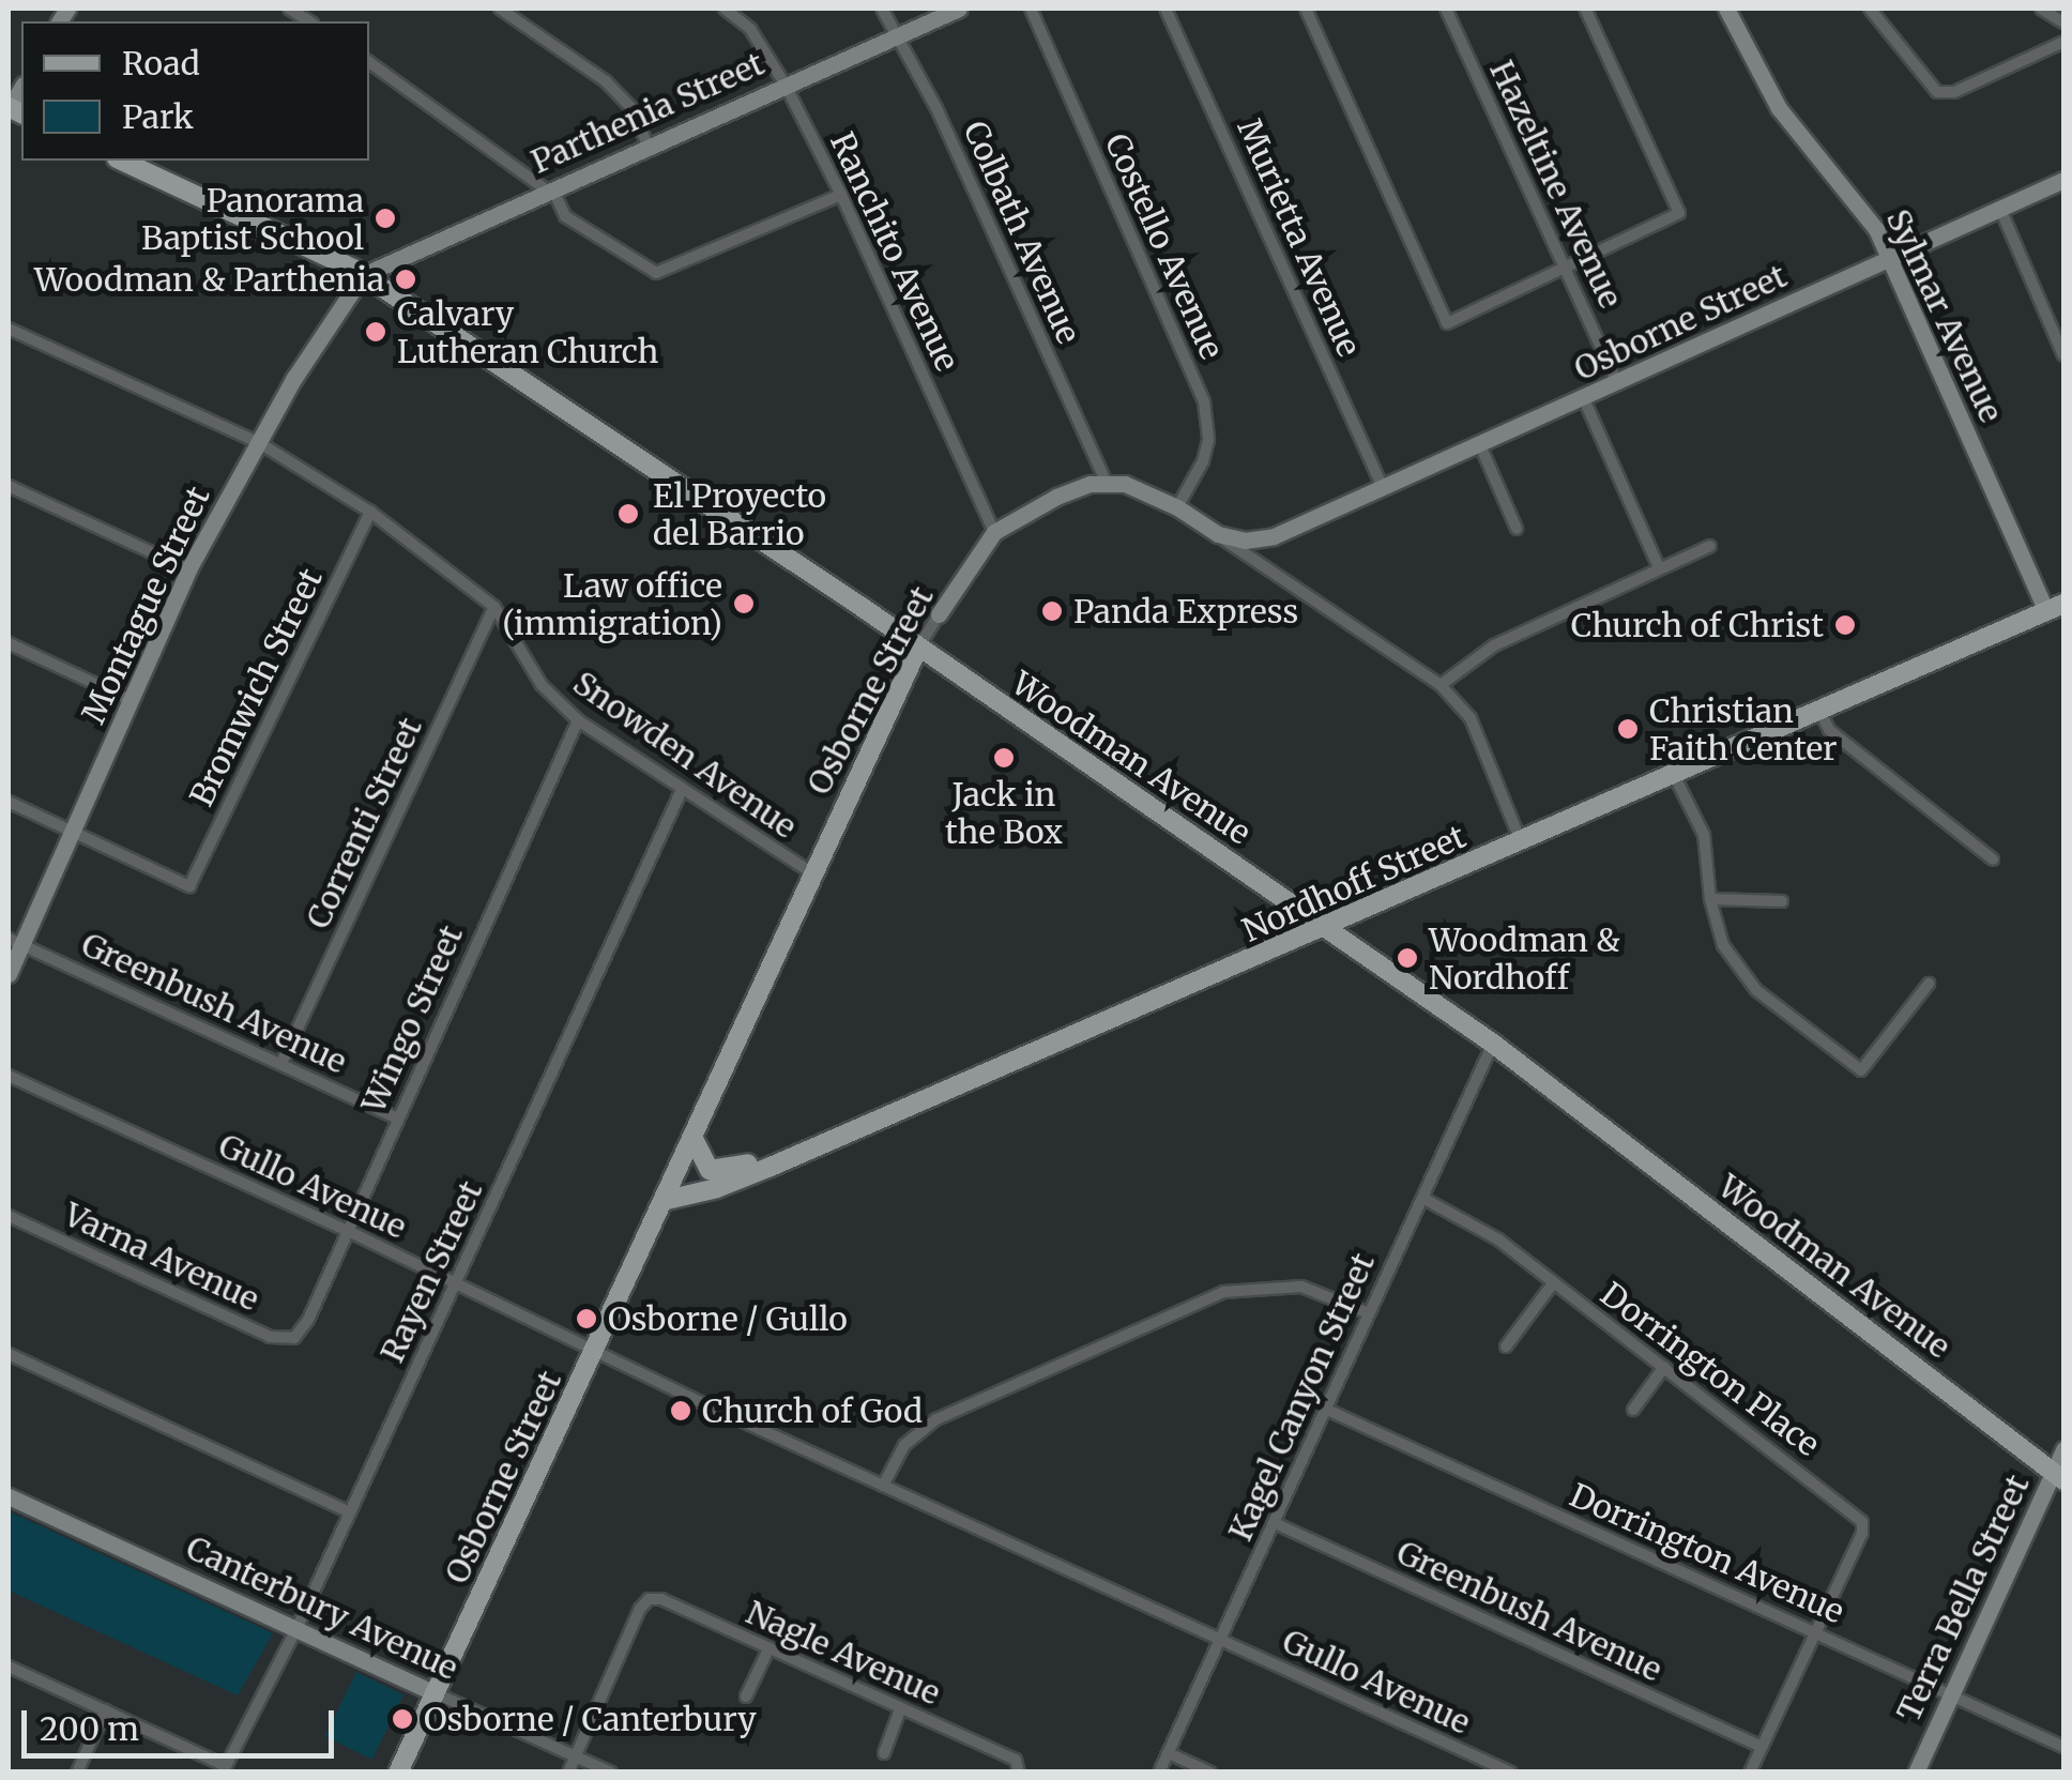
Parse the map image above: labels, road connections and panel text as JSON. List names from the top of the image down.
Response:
{
  "streets": {
    "main road": ["Osborne Street", "Woodman Avenue", "Nordhoff Street"],
    "street": [
      "Parthenia Street",
      "Hazeltine Avenue",
      "Colbath Avenue",
      "Murietta Avenue",
      "Costello Avenue",
      "Ranchito Avenue",
      "Sylmar Avenue",
      "Montague Street",
      "Bromwich Street",
      "Snowden Avenue",
      "Correnti Street",
      "Greenbush Avenue",
      "Wingo Street",
      "Gullo Avenue",
      "Varna Avenue",
      "Rayen Street",
      "Dorrington Place",
      "Kagel Canyon Street",
      "Dorrington Avenue",
      "Terra Bella Street",
      "Canterbury Avenue",
      "Nagle Avenue"
    ]
  },
  "crossings": [
    ["Parthenia Street", "Colbath Avenue"],
    ["Parthenia Street", "Ranchito Avenue"],
    ["Parthenia Street", "Montague Street"],
    ["Parthenia Street", "Woodman Avenue"],
    ["Hazeltine Avenue", "Osborne Street"],
    ["Colbath Avenue", "Osborne Street"],
    ["Murietta Avenue", "Osborne Street"],
    ["Ranchito Avenue", "Osborne Street"],
    ["Sylmar Avenue", "Osborne Street"],
    ["Sylmar Avenue", "Nordhoff Street"],
    ["Osborne Street", "Snowden Avenue"],
    ["Osborne Street", "Woodman Avenue"],
    ["Osborne Street", "Nordhoff Street"],
    ["Osborne Street", "Gullo Avenue"],
    ["Osborne Street", "Canterbury Avenue"],
    ["Montague Street", "Bromwich Street"],
    ["Montague Street", "Snowden Avenue"],
    ["Montague Street", "Woodman Avenue"],
    ["Montague Street", "Greenbush Avenue"],
    ["Bromwich Street", "Snowden Avenue"],
    ["Snowden Avenue", "Correnti Street"],
    ["Snowden Avenue", "Wingo Street"],
    ["Snowden Avenue", "Rayen Street"],
    ["Woodman Avenue", "Nordhoff Street"],
    ["Woodman Avenue", "Kagel Canyon Street"],
    ["Woodman Avenue", "Terra Bella Street"],
    ["Correnti Street", "Greenbush Avenue"],
    ["Greenbush Avenue", "Wingo Street"],
    ["Greenbush Avenue", "Kagel Canyon Street"],
    ["Wingo Street", "Gullo Avenue"],
    ["Wingo Street", "Varna Avenue"],
    ["Gullo Avenue", "Rayen Street"],
    ["Gullo Avenue", "Kagel Canyon Street"],
    ["Rayen Street", "Canterbury Avenue"],
    ["Dorrington Place", "Kagel Canyon Street"],
    ["Dorrington Place", "Dorrington Avenue"],
    ["Kagel Canyon Street", "Dorrington Avenue"],
    ["Dorrington Avenue", "Terra Bella Street"],
    ["Canterbury Avenue", "Nagle Avenue"]
  ],
  "places": [
    "Panorama Baptist School",
    "Woodman & Parthenia",
    "Calvary Lutheran Church",
    "El Proyecto del Barrio",
    "Law office (immigration)",
    "Panda Express",
    "Church of Christ",
    "Christian Faith Center",
    "Jack in the Box",
    "Woodman & Nordhoff",
    "Osborne / Gullo",
    "Church of God",
    "Osborne / Canterbury"
  ],
  "legend": ["Road", "Park"],
  "scale_bar": "200 m"
}
